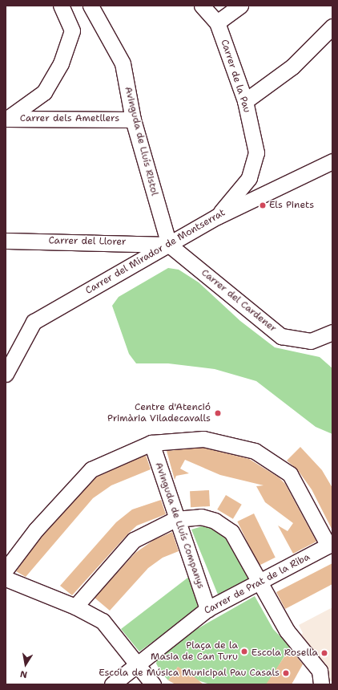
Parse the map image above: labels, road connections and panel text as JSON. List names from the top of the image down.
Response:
{
  "streets": {
    "street": [
      "Carrer de la Pau",
      "Carrer dels Ametllers",
      "Avinguda de Lluís Ristol",
      "Carrer del Llorer",
      "Carrer del Mirador de Montserrat",
      "Carrer del Cardener",
      "Avinguda de Lluís Companys",
      "Carrer de Prat de la Riba"
    ]
  },
  "crossings": [
    ["Carrer de la Pau", "Carrer del Mirador de Montserrat"],
    ["Carrer dels Ametllers", "Avinguda de Lluís Ristol"],
    ["Avinguda de Lluís Ristol", "Carrer del Llorer"],
    ["Avinguda de Lluís Ristol", "Carrer del Mirador de Montserrat"],
    ["Avinguda de Lluís Ristol", "Carrer del Cardener"],
    ["Carrer del Llorer", "Carrer del Mirador de Montserrat"],
    ["Carrer del Llorer", "Carrer del Cardener"],
    ["Carrer del Mirador de Montserrat", "Carrer del Cardener"],
    ["Avinguda de Lluís Companys", "Carrer de Prat de la Riba"]
  ],
  "places": [
    "Els Pinets",
    "Centre d'Atenció Primària Viladecavalls",
    "Plaça de la Masia de Can Turu",
    "Escola Rosella",
    "Escola de Música Municipal Pau Casals"
  ],
  "north": "bottom"
}
